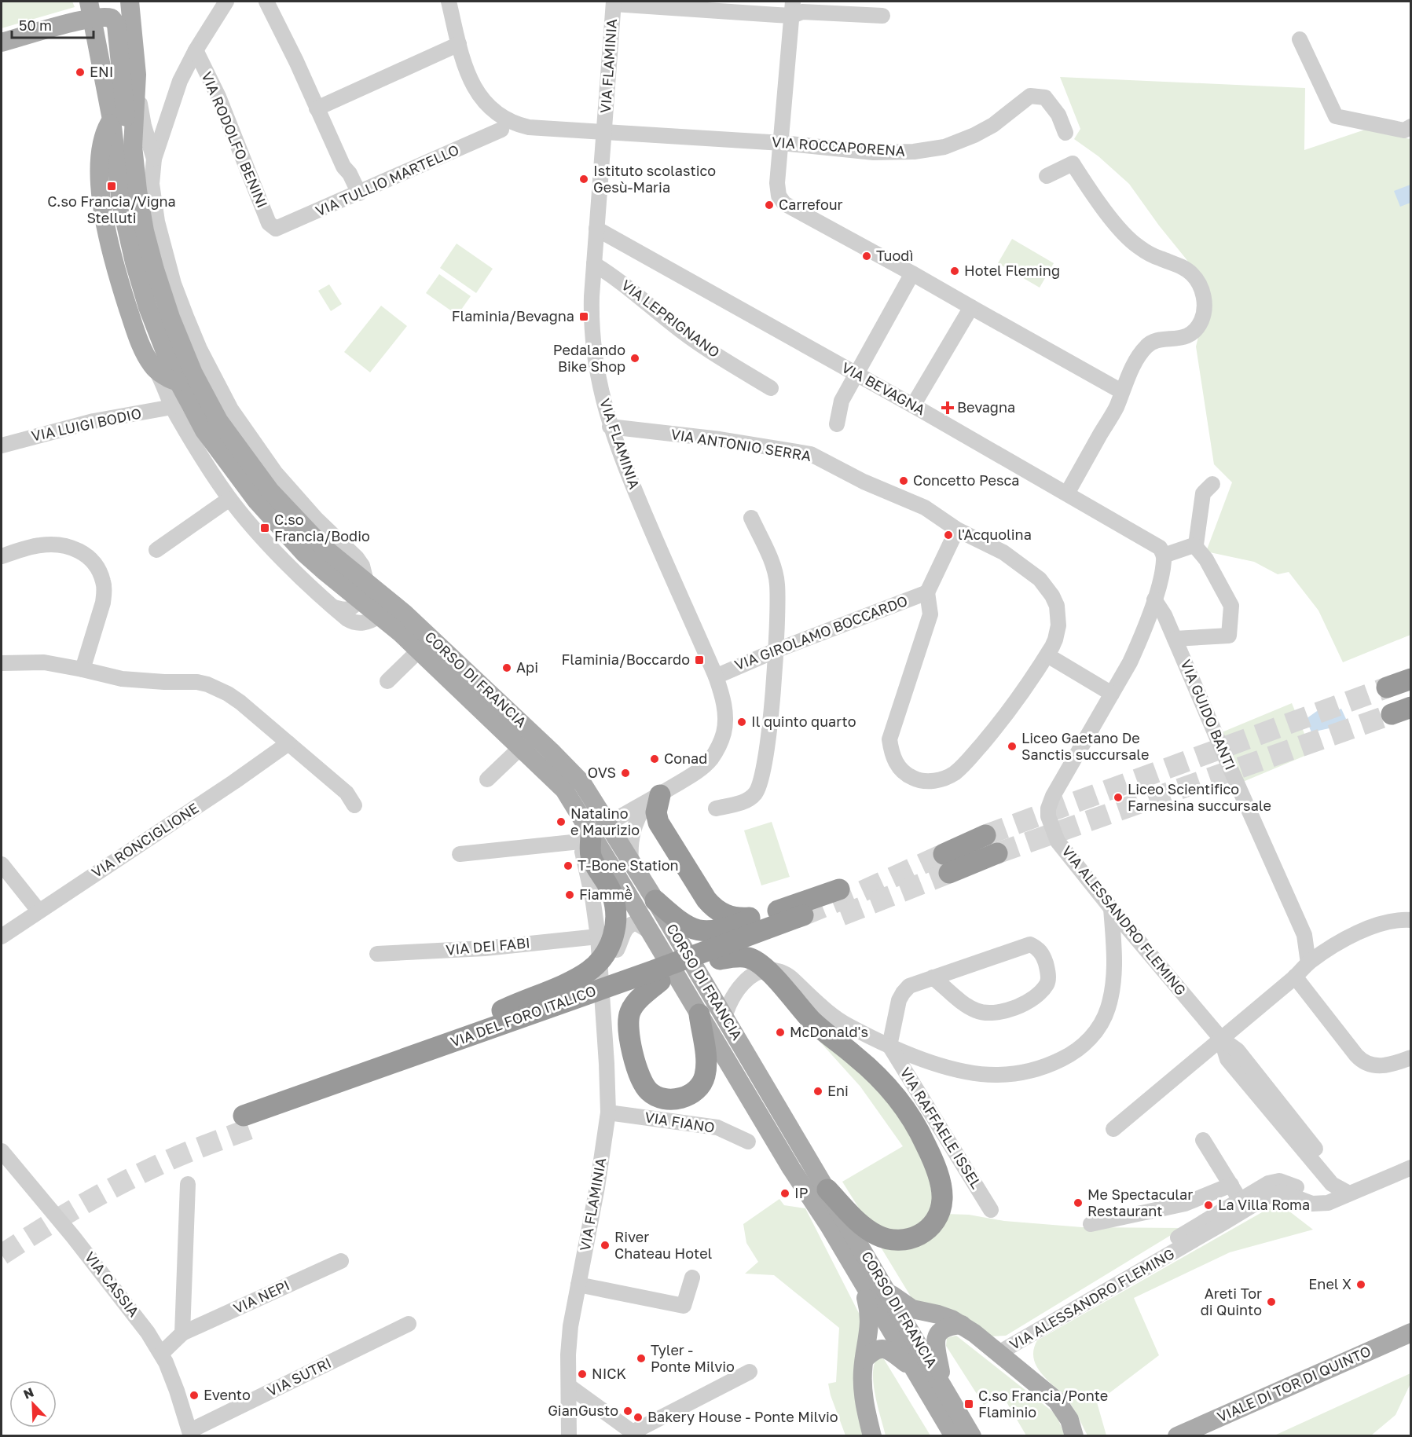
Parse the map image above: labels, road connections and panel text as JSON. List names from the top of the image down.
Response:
{
  "streets": {
    "highway": ["VIA DEL FORO ITALICO"],
    "main road": ["CORSO DI FRANCIA", "VIALE DI TOR DI QUINTO"],
    "street": [
      "VIA FLAMINIA",
      "VIA RODOLFO BENINI",
      "VIA ROCCAPORENA",
      "VIA TULLIO MARTELLO",
      "VIA LEPRIGNANO",
      "VIA BEVAGNA",
      "VIA LUIGI BODIO",
      "VIA ANTONIO SERRA",
      "VIA GIROLAMO BOCCARDO",
      "VIA GUIDO BANTI",
      "VIA RONCIGLIONE",
      "VIA ALESSANDRO FLEMING",
      "VIA DEI FABI",
      "VIA FIANO",
      "VIA RAFFAELE ISSEL",
      "VIA CASSIA",
      "VIA NEPI",
      "VIA SUTRI"
    ]
  },
  "crossings": [
    ["VIA FLAMINIA", "VIA ROCCAPORENA"],
    ["VIA FLAMINIA", "VIA LEPRIGNANO"],
    ["VIA FLAMINIA", "VIA BEVAGNA"],
    ["VIA FLAMINIA", "VIA ANTONIO SERRA"],
    ["VIA FLAMINIA", "VIA GIROLAMO BOCCARDO"],
    ["VIA FLAMINIA", "CORSO DI FRANCIA"],
    ["VIA FLAMINIA", "VIA DEI FABI"],
    ["VIA FLAMINIA", "VIA FIANO"],
    ["VIA RODOLFO BENINI", "VIA TULLIO MARTELLO"],
    ["VIA LUIGI BODIO", "CORSO DI FRANCIA"],
    ["VIA ANTONIO SERRA", "VIA GIROLAMO BOCCARDO"],
    ["VIA CASSIA", "VIA NEPI"],
    ["VIA CASSIA", "VIA SUTRI"]
  ],
  "places": {
    "other": [
      "ENI",
      "Istituto scolastico Gesù-Maria",
      "Carrefour",
      "Tuodì",
      "Hotel Fleming",
      "Pedalando Bike Shop",
      "Concetto Pesca",
      "l'Acquolina",
      "Api",
      "Il quinto quarto",
      "Liceo Gaetano De Sanctis succursale",
      "Conad",
      "OVS",
      "Liceo Scientifico Farnesina succursale",
      "Natalino e Maurizio",
      "T-Bone Station",
      "Fiammề",
      "McDonald's",
      "Eni",
      "IP",
      "Me Spectacular Restaurant",
      "La Villa Roma",
      "River Chateau Hotel",
      "Enel X",
      "Areti Tor di Quinto",
      "Tyler - Ponte Milvio",
      "NICK",
      "Evento",
      "GianGusto",
      "Bakery House - Ponte Milvio"
    ],
    "transit": [
      "C.so Francia/Vigna Stelluti",
      "Flaminia/Bevagna",
      "C.so Francia/Bodio",
      "Flaminia/Boccardo",
      "C.so Francia/Ponte Flaminio"
    ],
    "health": ["Bevagna"]
  },
  "scale_bar": "50 m",
  "north": "top left"
}
